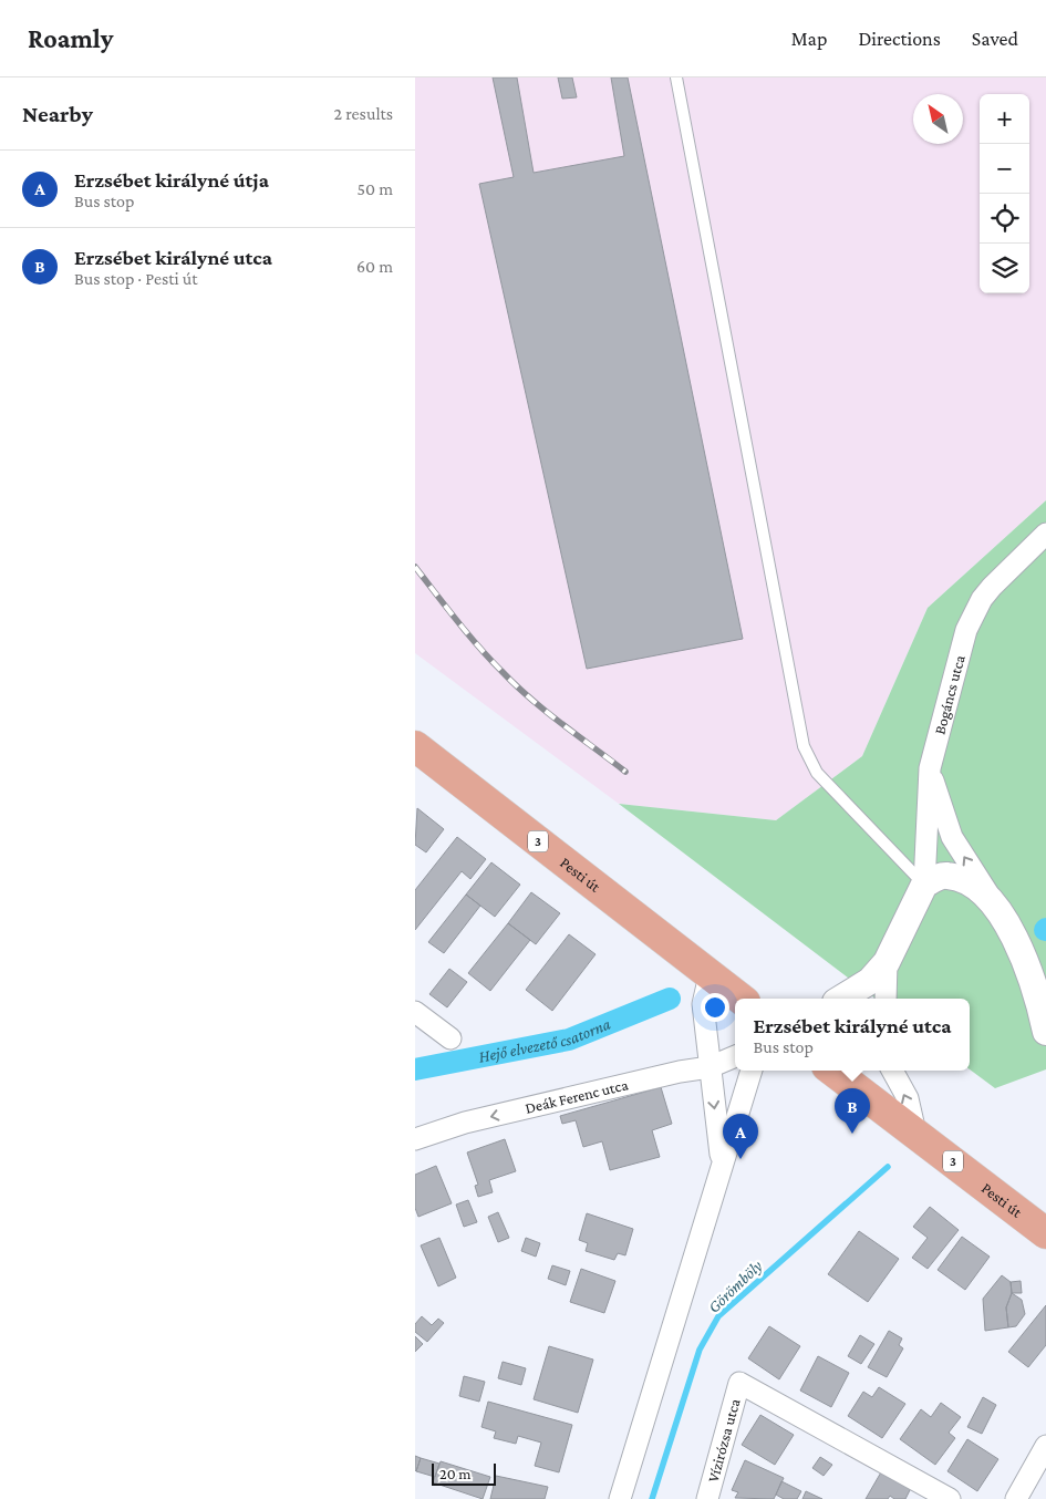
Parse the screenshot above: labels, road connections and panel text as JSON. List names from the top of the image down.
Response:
{
  "streets": {
    "main road": ["3", "Pesti út"],
    "street": ["Bogáncs utca", "Deák Ferenc utca", "Vízirózsa utca"]
  },
  "one_way": ["Deák Ferenc utca"],
  "water": ["Hejő elvezető csatorna", "Görömböly"],
  "scale_bar": "20 m",
  "north": "top left",
  "page": {
    "header": "Roamly",
    "nav": ["Map", "Directions", "Saved"],
    "heading": ["Nearby", "2 results"],
    "map_buttons": ["+", "−"],
    "list": [
      {
        "mark": "A",
        "name": "Erzsébet királyné útja",
        "note": "Bus stop",
        "value": "50 m"
      },
      {
        "mark": "B",
        "name": "Erzsébet királyné utca",
        "note": "Bus stop · Pesti út",
        "value": "60 m"
      }
    ],
    "popup": ["Erzsébet királyné utca", "Bus stop"],
    "pins": ["B", "A"],
    "scale": "20 m"
  }
}
